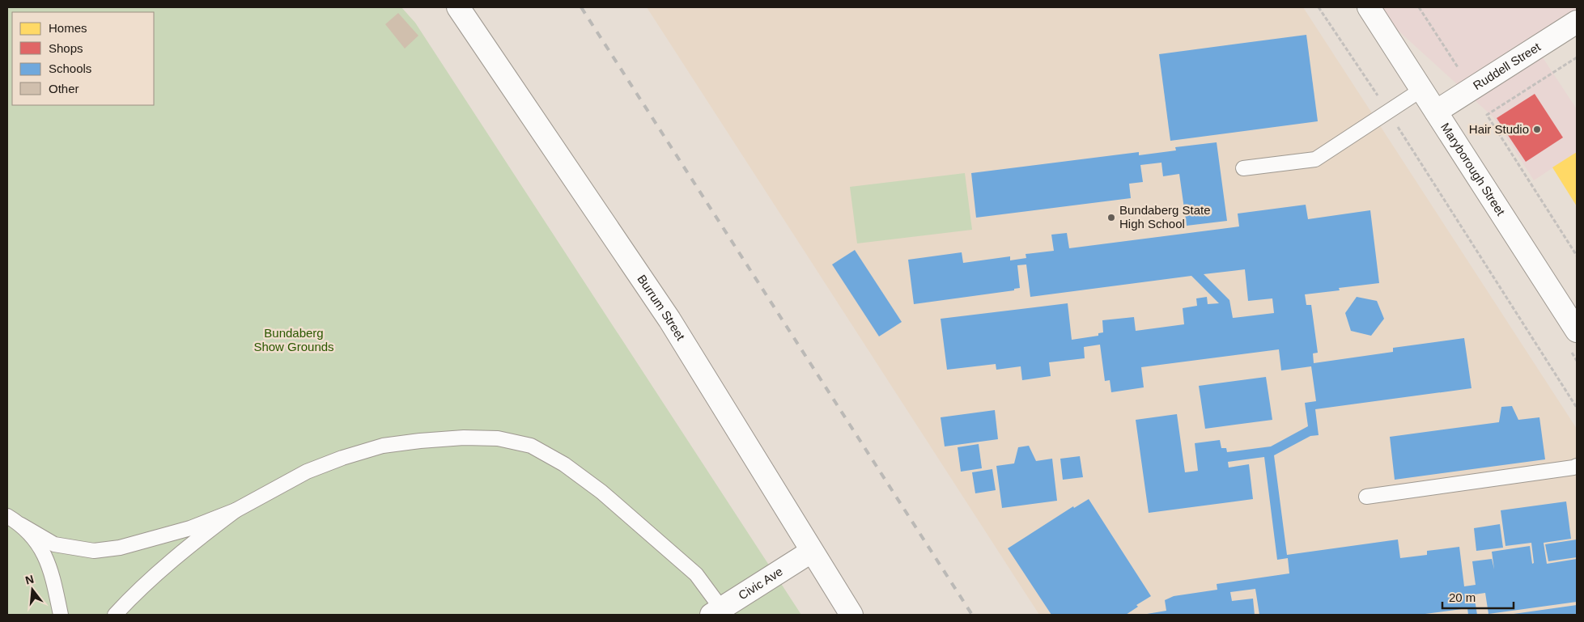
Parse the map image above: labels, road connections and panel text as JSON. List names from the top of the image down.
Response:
{
  "streets": {
    "street": [
      "Ruddell Street",
      "Maryborough Street",
      "Burrum Street",
      "Civic Ave"
    ]
  },
  "crossings": [
    ["Ruddell Street", "Maryborough Street"],
    ["Burrum Street", "Civic Ave"]
  ],
  "parks": ["Bundaberg Show Grounds"],
  "places": ["Hair Studio", "Bundaberg State High School"],
  "legend": [
    "Homes",
    "Shops",
    "Schools",
    "Other"
  ],
  "scale_bar": "20 m",
  "north": "top"
}
